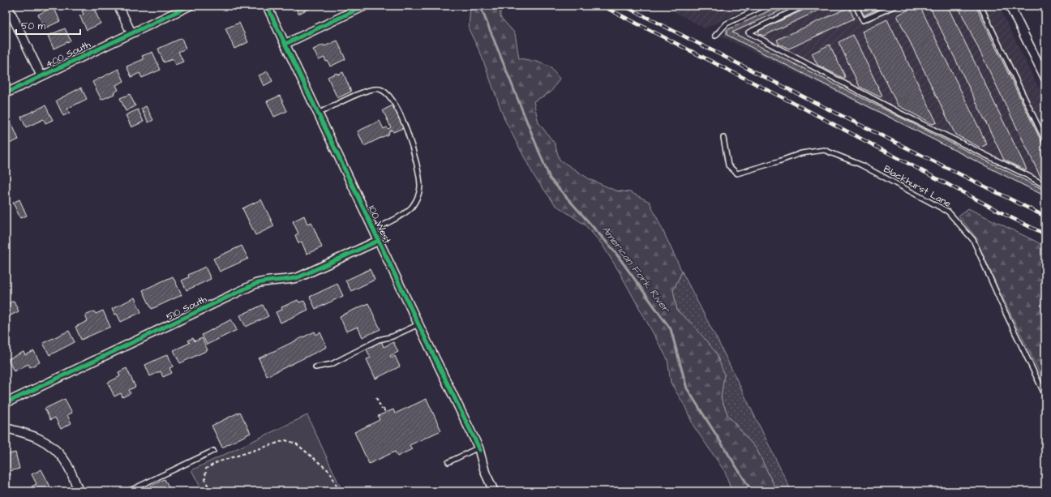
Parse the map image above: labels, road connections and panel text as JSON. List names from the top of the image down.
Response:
{
  "streets": {
    "street": ["400 South", "100 West", "510 South"],
    "lane": ["Blackhurst Lane"]
  },
  "crossings": [
    ["100 West", "510 South"]
  ],
  "water": ["American Fork River"],
  "scale_bar": "50 m"
}
